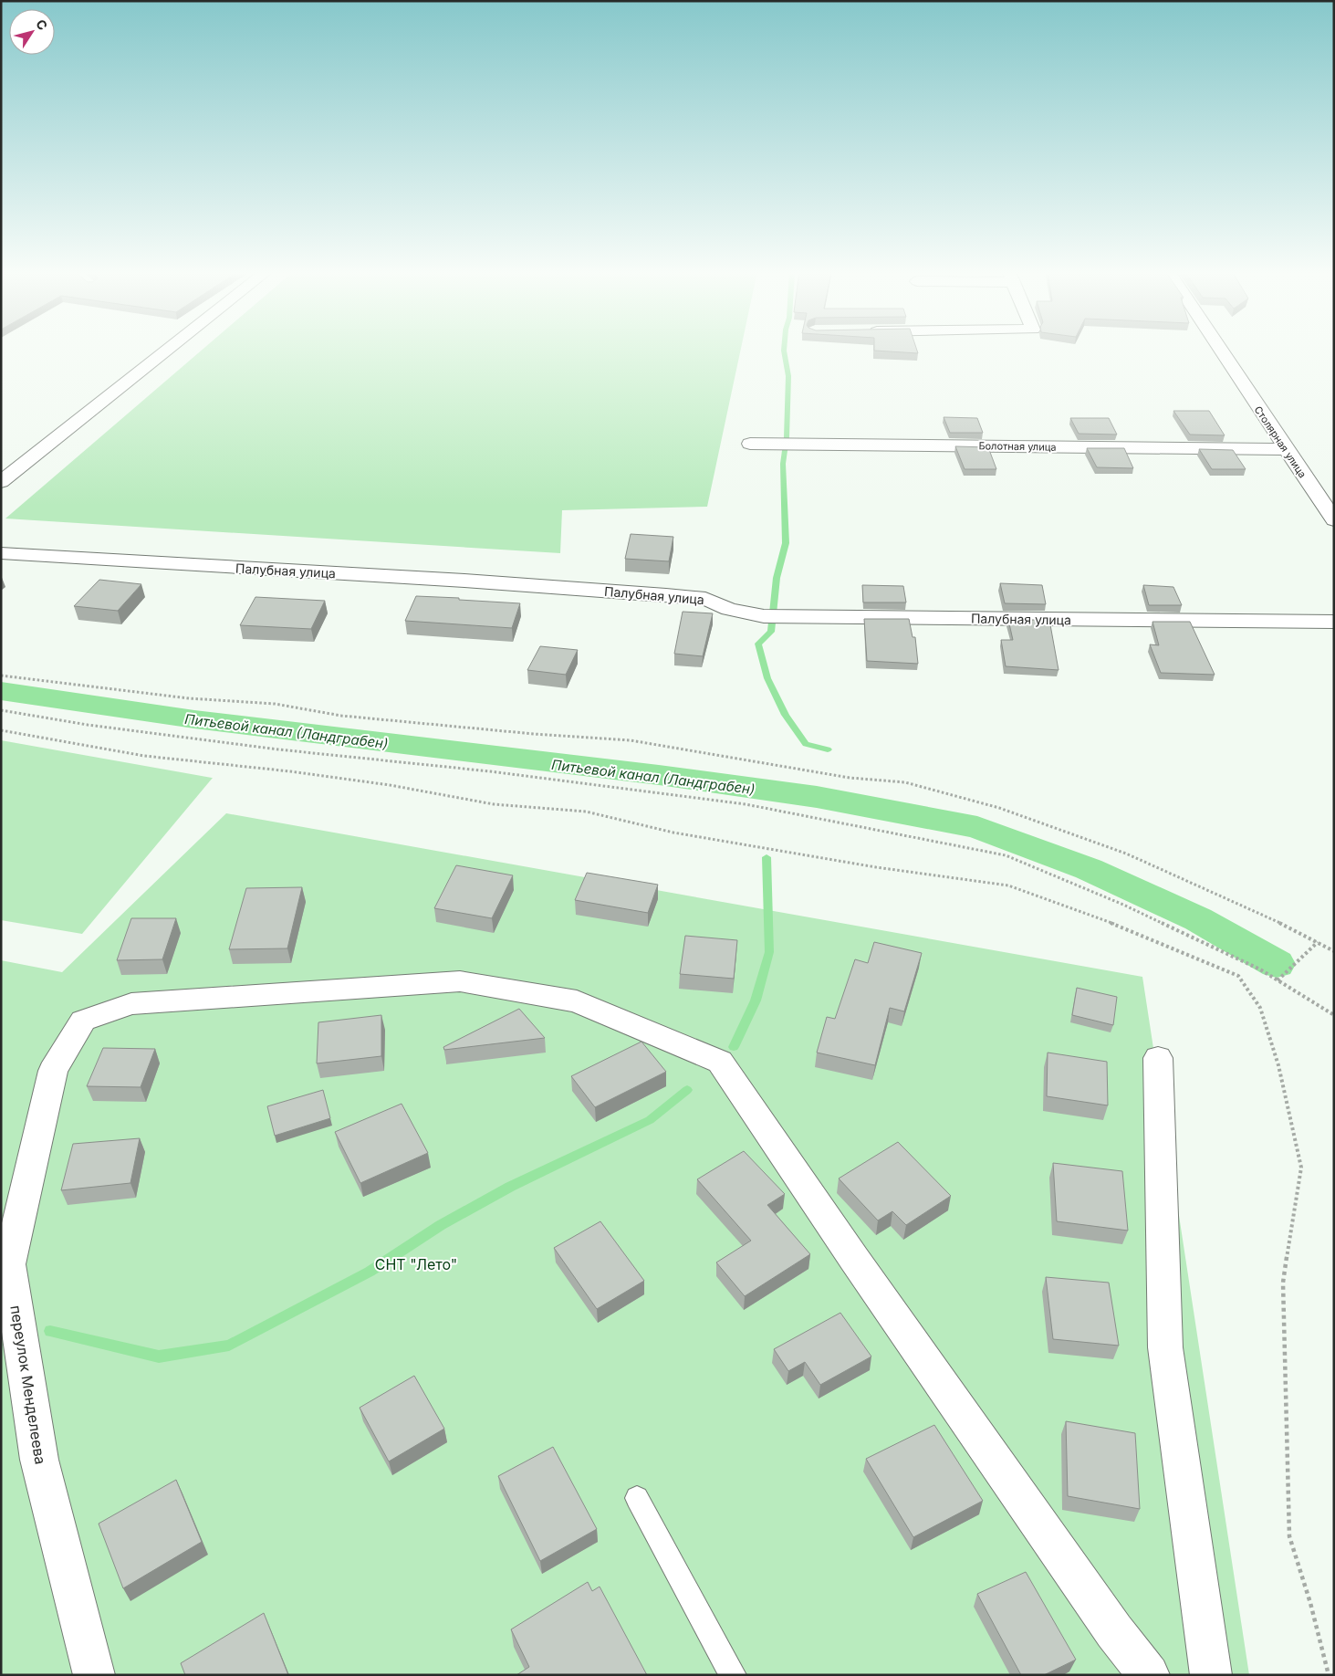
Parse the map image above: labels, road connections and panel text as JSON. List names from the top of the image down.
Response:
{
  "streets": {
    "street": [
      "Столярная улица",
      "Болотная улица",
      "Палубная улица",
      "переулок Менделеева"
    ]
  },
  "crossings": [
    ["Столярная улица", "Болотная улица"]
  ],
  "water": ["Питьевой канал (Ландграбен)"],
  "parks": ["СНТ \"Лето\""],
  "north": "top right"
}
